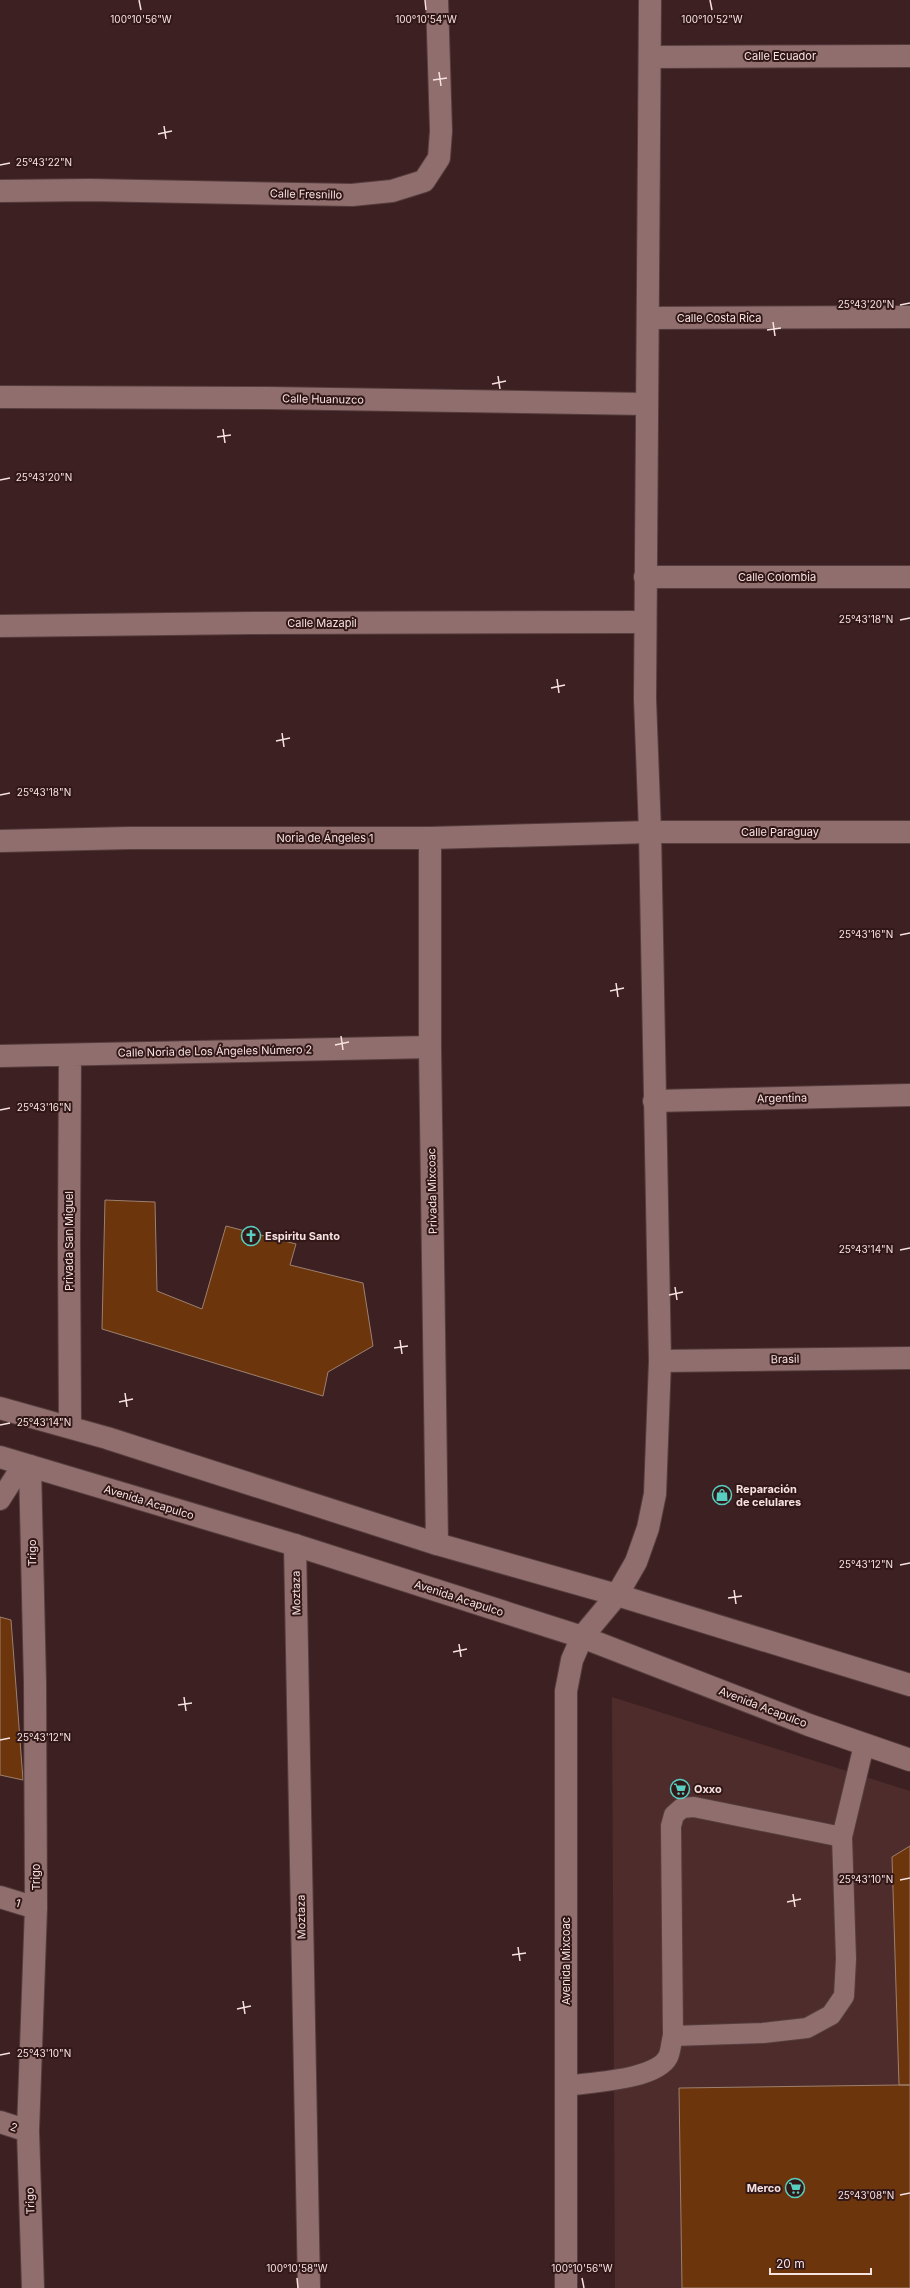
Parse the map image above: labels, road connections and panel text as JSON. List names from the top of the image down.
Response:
{
  "streets": {
    "street": [
      "Calle Ecuador",
      "Calle Fresnillo",
      "Calle Costa Rica",
      "Calle Huanuzco",
      "Calle Colombia",
      "Calle Mazapil",
      "Calle Paraguay",
      "Noria de Ángeles 1",
      "Calle Noria de Los Ángeles Número 2",
      "Argentina",
      "Privada Mixcoac",
      "Privada San Miguel",
      "Brasil",
      "Avenida Acapulco",
      "Trigo",
      "Moztaza",
      "1",
      "Avenida Mixcoac",
      "2"
    ]
  },
  "crossings": [
    ["Calle Ecuador", "Avenida Mixcoac"],
    ["Calle Costa Rica", "Avenida Mixcoac"],
    ["Calle Huanuzco", "Avenida Mixcoac"],
    ["Calle Colombia", "Avenida Mixcoac"],
    ["Calle Mazapil", "Avenida Mixcoac"],
    ["Calle Paraguay", "Noria de Ángeles 1"],
    ["Calle Paraguay", "Avenida Mixcoac"],
    ["Noria de Ángeles 1", "Privada Mixcoac"],
    ["Noria de Ángeles 1", "Avenida Mixcoac"],
    ["Calle Noria de Los Ángeles Número 2", "Privada Mixcoac"],
    ["Calle Noria de Los Ángeles Número 2", "Privada San Miguel"],
    ["Argentina", "Avenida Mixcoac"],
    ["Brasil", "Avenida Mixcoac"],
    ["Avenida Acapulco", "Trigo"],
    ["Avenida Acapulco", "Moztaza"],
    ["Avenida Acapulco", "Avenida Mixcoac"],
    ["Trigo", "1"],
    ["Trigo", "2"]
  ],
  "places": {
    "church": ["Espiritu Santo"],
    "shop": ["Reparación de celulares"],
    "supermarket": ["Oxxo", "Merco"]
  },
  "scale_bar": "20 m",
  "coordinates": [
    "100°10'56\"W",
    "100°10'54\"W",
    "100°10'52\"W",
    "25°43'22\"N",
    "25°43'20\"N",
    "25°43'18\"N",
    "25°43'16\"N",
    "25°43'14\"N",
    "25°43'12\"N",
    "25°43'10\"N",
    "25°43'08\"N",
    "100°10'58\"W"
  ]
}
